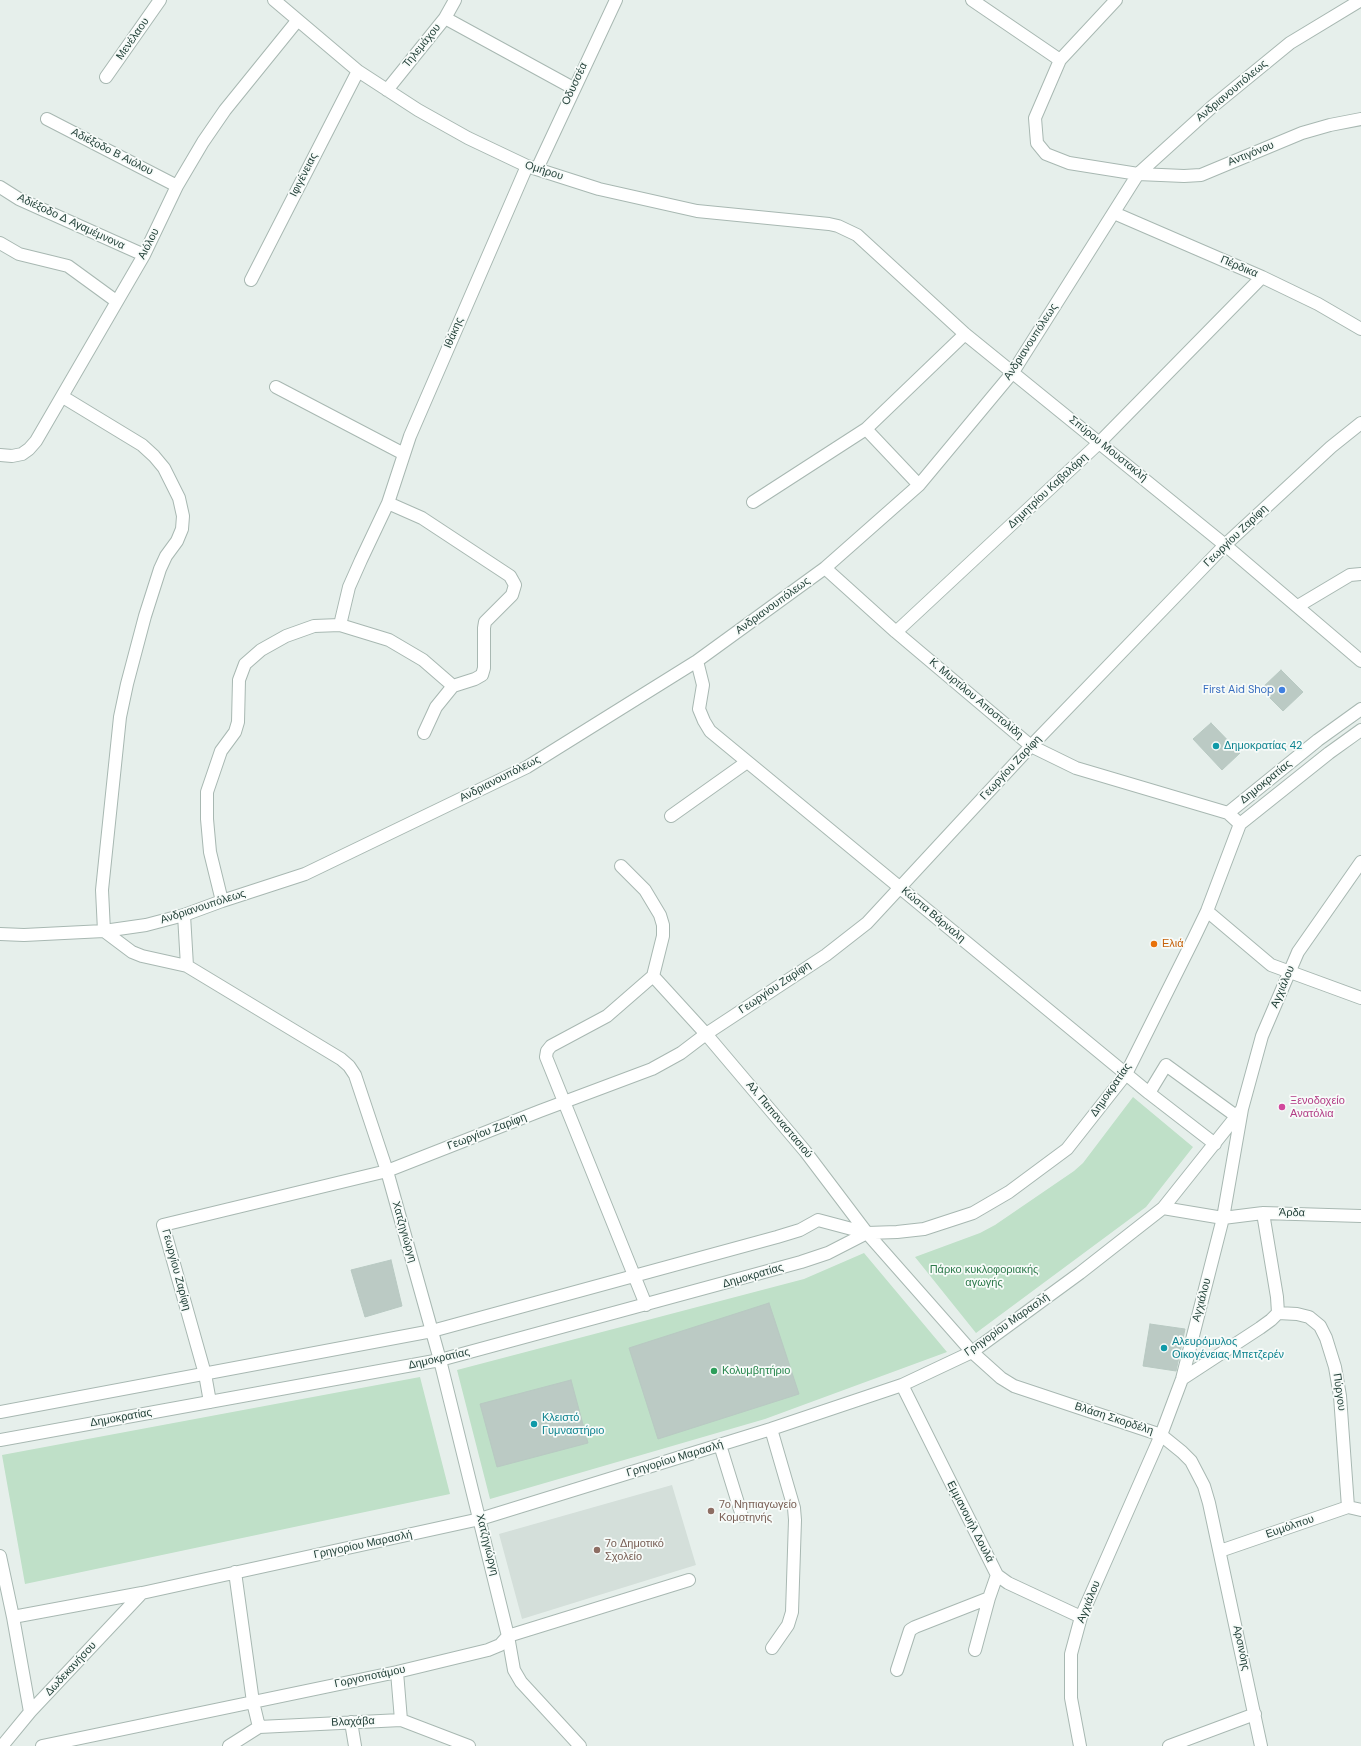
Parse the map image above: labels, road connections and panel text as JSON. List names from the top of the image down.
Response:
{
  "streets": {
    "street": [
      "Μενέλαου",
      "Τηλεμάχου",
      "Οδυσσέα",
      "Ανδριανουπόλεως",
      "Αδιέξοδο Β Αιόλου",
      "Αντιγόνου",
      "Ομήρου",
      "Ιφιγένειας",
      "Αδιέξοδο Δ Αγαμέμνονα",
      "Αιόλου",
      "Πέρδικα",
      "Ιθάκης",
      "Σπύρου Μουστακλή",
      "Δημητρίου Καβαλάρη",
      "Γεωργίου Ζαρίφη",
      "Κ. Μυρτίλου Αποστολίδη",
      "Δημοκρατίας",
      "Κώστα Βάρναλη",
      "Αγχιάλου",
      "Αλ. Παπαναστασιού",
      "Άρδα",
      "Χατζηγιώργη",
      "Γρηγορίου Μαρασλή",
      "Πύργου",
      "Βλάση Σκορδέλη",
      "Εμμανουήλ Δουλά",
      "Ευμόλπου",
      "Αρσινόης",
      "Δωδεκανήσου",
      "Γοργοποτάμου",
      "Βλαχάβα"
    ]
  },
  "crossings": [
    ["Τηλεμάχου", "Ομήρου"],
    ["Οδυσσέα", "Ομήρου"],
    ["Οδυσσέα", "Ιθάκης"],
    ["Ανδριανουπόλεως", "Αντιγόνου"],
    ["Ανδριανουπόλεως", "Πέρδικα"],
    ["Ανδριανουπόλεως", "Σπύρου Μουστακλή"],
    ["Ανδριανουπόλεως", "Κ. Μυρτίλου Αποστολίδη"],
    ["Ανδριανουπόλεως", "Κώστα Βάρναλη"],
    ["Ανδριανουπόλεως", "Χατζηγιώργη"],
    ["Αδιέξοδο Β Αιόλου", "Αιόλου"],
    ["Ομήρου", "Ιφιγένειας"],
    ["Ομήρου", "Αιόλου"],
    ["Ομήρου", "Ιθάκης"],
    ["Ομήρου", "Σπύρου Μουστακλή"],
    ["Αδιέξοδο Δ Αγαμέμνονα", "Αιόλου"],
    ["Πέρδικα", "Δημητρίου Καβαλάρη"],
    ["Σπύρου Μουστακλή", "Δημητρίου Καβαλάρη"],
    ["Σπύρου Μουστακλή", "Γεωργίου Ζαρίφη"],
    ["Δημητρίου Καβαλάρη", "Κ. Μυρτίλου Αποστολίδη"],
    ["Γεωργίου Ζαρίφη", "Κ. Μυρτίλου Αποστολίδη"],
    ["Γεωργίου Ζαρίφη", "Δημοκρατίας"],
    ["Γεωργίου Ζαρίφη", "Κώστα Βάρναλη"],
    ["Γεωργίου Ζαρίφη", "Αλ. Παπαναστασιού"],
    ["Γεωργίου Ζαρίφη", "Χατζηγιώργη"],
    ["Κ. Μυρτίλου Αποστολίδη", "Δημοκρατίας"],
    ["Δημοκρατίας", "Κώστα Βάρναλη"],
    ["Δημοκρατίας", "Αλ. Παπαναστασιού"],
    ["Δημοκρατίας", "Χατζηγιώργη"],
    ["Κώστα Βάρναλη", "Γρηγορίου Μαρασλή"],
    ["Αγχιάλου", "Άρδα"],
    ["Αγχιάλου", "Γρηγορίου Μαρασλή"],
    ["Αγχιάλου", "Βλάση Σκορδέλη"],
    ["Αγχιάλου", "Εμμανουήλ Δουλά"],
    ["Αλ. Παπαναστασιού", "Γρηγορίου Μαρασλή"],
    ["Αλ. Παπαναστασιού", "Βλάση Σκορδέλη"],
    ["Άρδα", "Γρηγορίου Μαρασλή"],
    ["Χατζηγιώργη", "Γρηγορίου Μαρασλή"],
    ["Χατζηγιώργη", "Γοργοποτάμου"],
    ["Γρηγορίου Μαρασλή", "Βλάση Σκορδέλη"],
    ["Γρηγορίου Μαρασλή", "Εμμανουήλ Δουλά"],
    ["Γρηγορίου Μαρασλή", "Δωδεκανήσου"],
    ["Πύργου", "Ευμόλπου"],
    ["Βλάση Σκορδέλη", "Ευμόλπου"],
    ["Βλάση Σκορδέλη", "Αρσινόης"],
    ["Ευμόλπου", "Αρσινόης"]
  ],
  "parks": ["Πάρκο κυκλοφοριακής αγωγής"],
  "places": [
    "First Aid Shop",
    "Δημοκρατίας 42",
    "Ελιά",
    "Ξενοδοχείο Ανατόλια",
    "Αλευρόμυλος Οικογένειας Μπετζερέν",
    "Κολυμβητήριο",
    "Κλειστό Γυμναστήριο",
    "7ο Νηπιαγωγείο Κομοτηνής",
    "7ο Δημοτικό Σχολείο"
  ]
}
